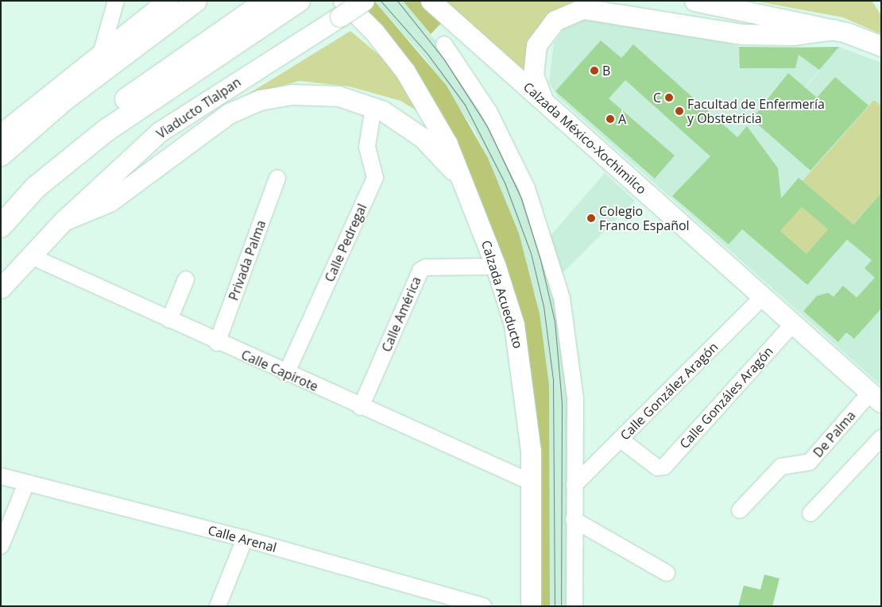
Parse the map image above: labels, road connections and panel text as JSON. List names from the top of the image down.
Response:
{
  "streets": {
    "main road": ["Viaducto Tlalpan", "Calzada México-Xochimilco", "Calzada Acueducto"],
    "street": [
      "Calle Pedregal",
      "Privada Palma",
      "Calle América",
      "Calle Capirote",
      "Calle González Aragón",
      "Calle Gonzáles Aragón",
      "De Palma",
      "Calle Arenal"
    ]
  },
  "crossings": [
    ["Viaducto Tlalpan", "Calzada Acueducto"],
    ["Viaducto Tlalpan", "Calle Capirote"],
    ["Calzada México-Xochimilco", "Calle González Aragón"],
    ["Calzada México-Xochimilco", "Calle Gonzáles Aragón"],
    ["Calzada México-Xochimilco", "De Palma"],
    ["Calle Pedregal", "Calle Capirote"],
    ["Privada Palma", "Calle Capirote"],
    ["Calzada Acueducto", "Calle América"],
    ["Calzada Acueducto", "Calle Capirote"],
    ["Calle América", "Calle Capirote"],
    ["Calle González Aragón", "Calle Gonzáles Aragón"]
  ],
  "places": [
    "B",
    "C",
    "Facultad de Enfermería y Obstetricia",
    "A",
    "Colegio Franco Español"
  ]
}
